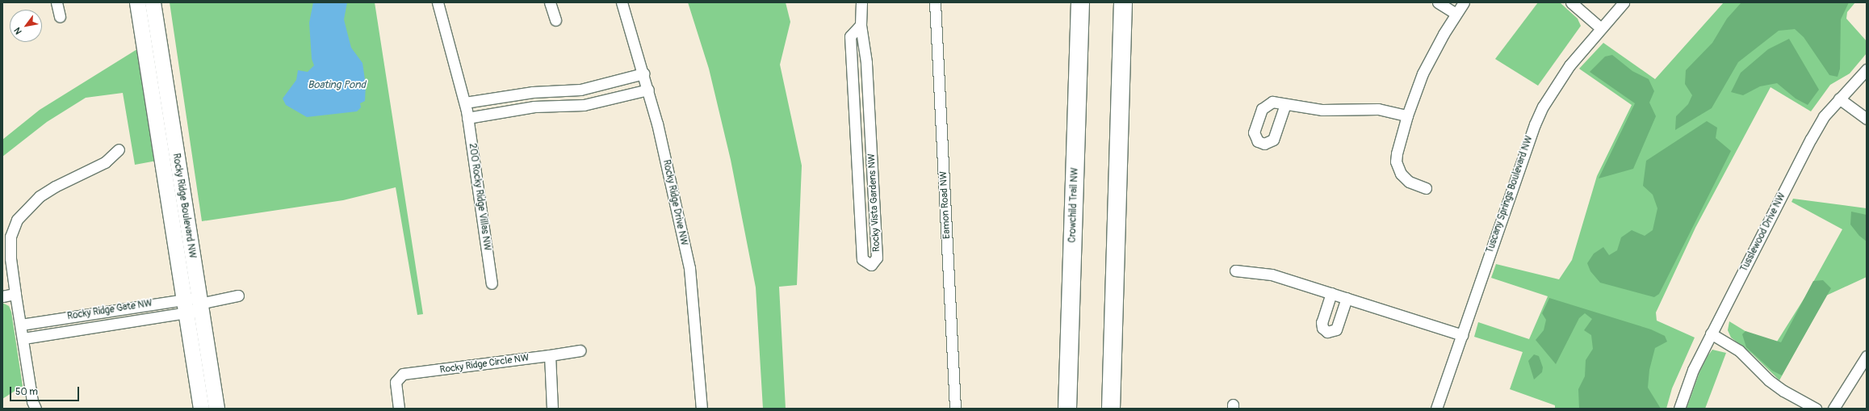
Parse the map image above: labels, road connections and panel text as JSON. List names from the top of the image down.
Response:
{
  "streets": {
    "highway": ["Crowchild Trail NW"],
    "street": [
      "Tuscany Springs Boulevard NW",
      "200 Rocky Ridge Villas NW",
      "Rocky Ridge Drive NW",
      "Rocky Vista Gardens NW",
      "Eamon Road NW",
      "Rocky Ridge Boulevard NW",
      "Tusslewood Drive NW",
      "Rocky Ridge Gate NW",
      "Rocky Ridge Circle NW"
    ]
  },
  "crossings": [
    ["Rocky Ridge Boulevard NW", "Rocky Ridge Gate NW"]
  ],
  "water": ["Boating Pond"],
  "scale_bar": "50 m",
  "north": "bottom left"
}
